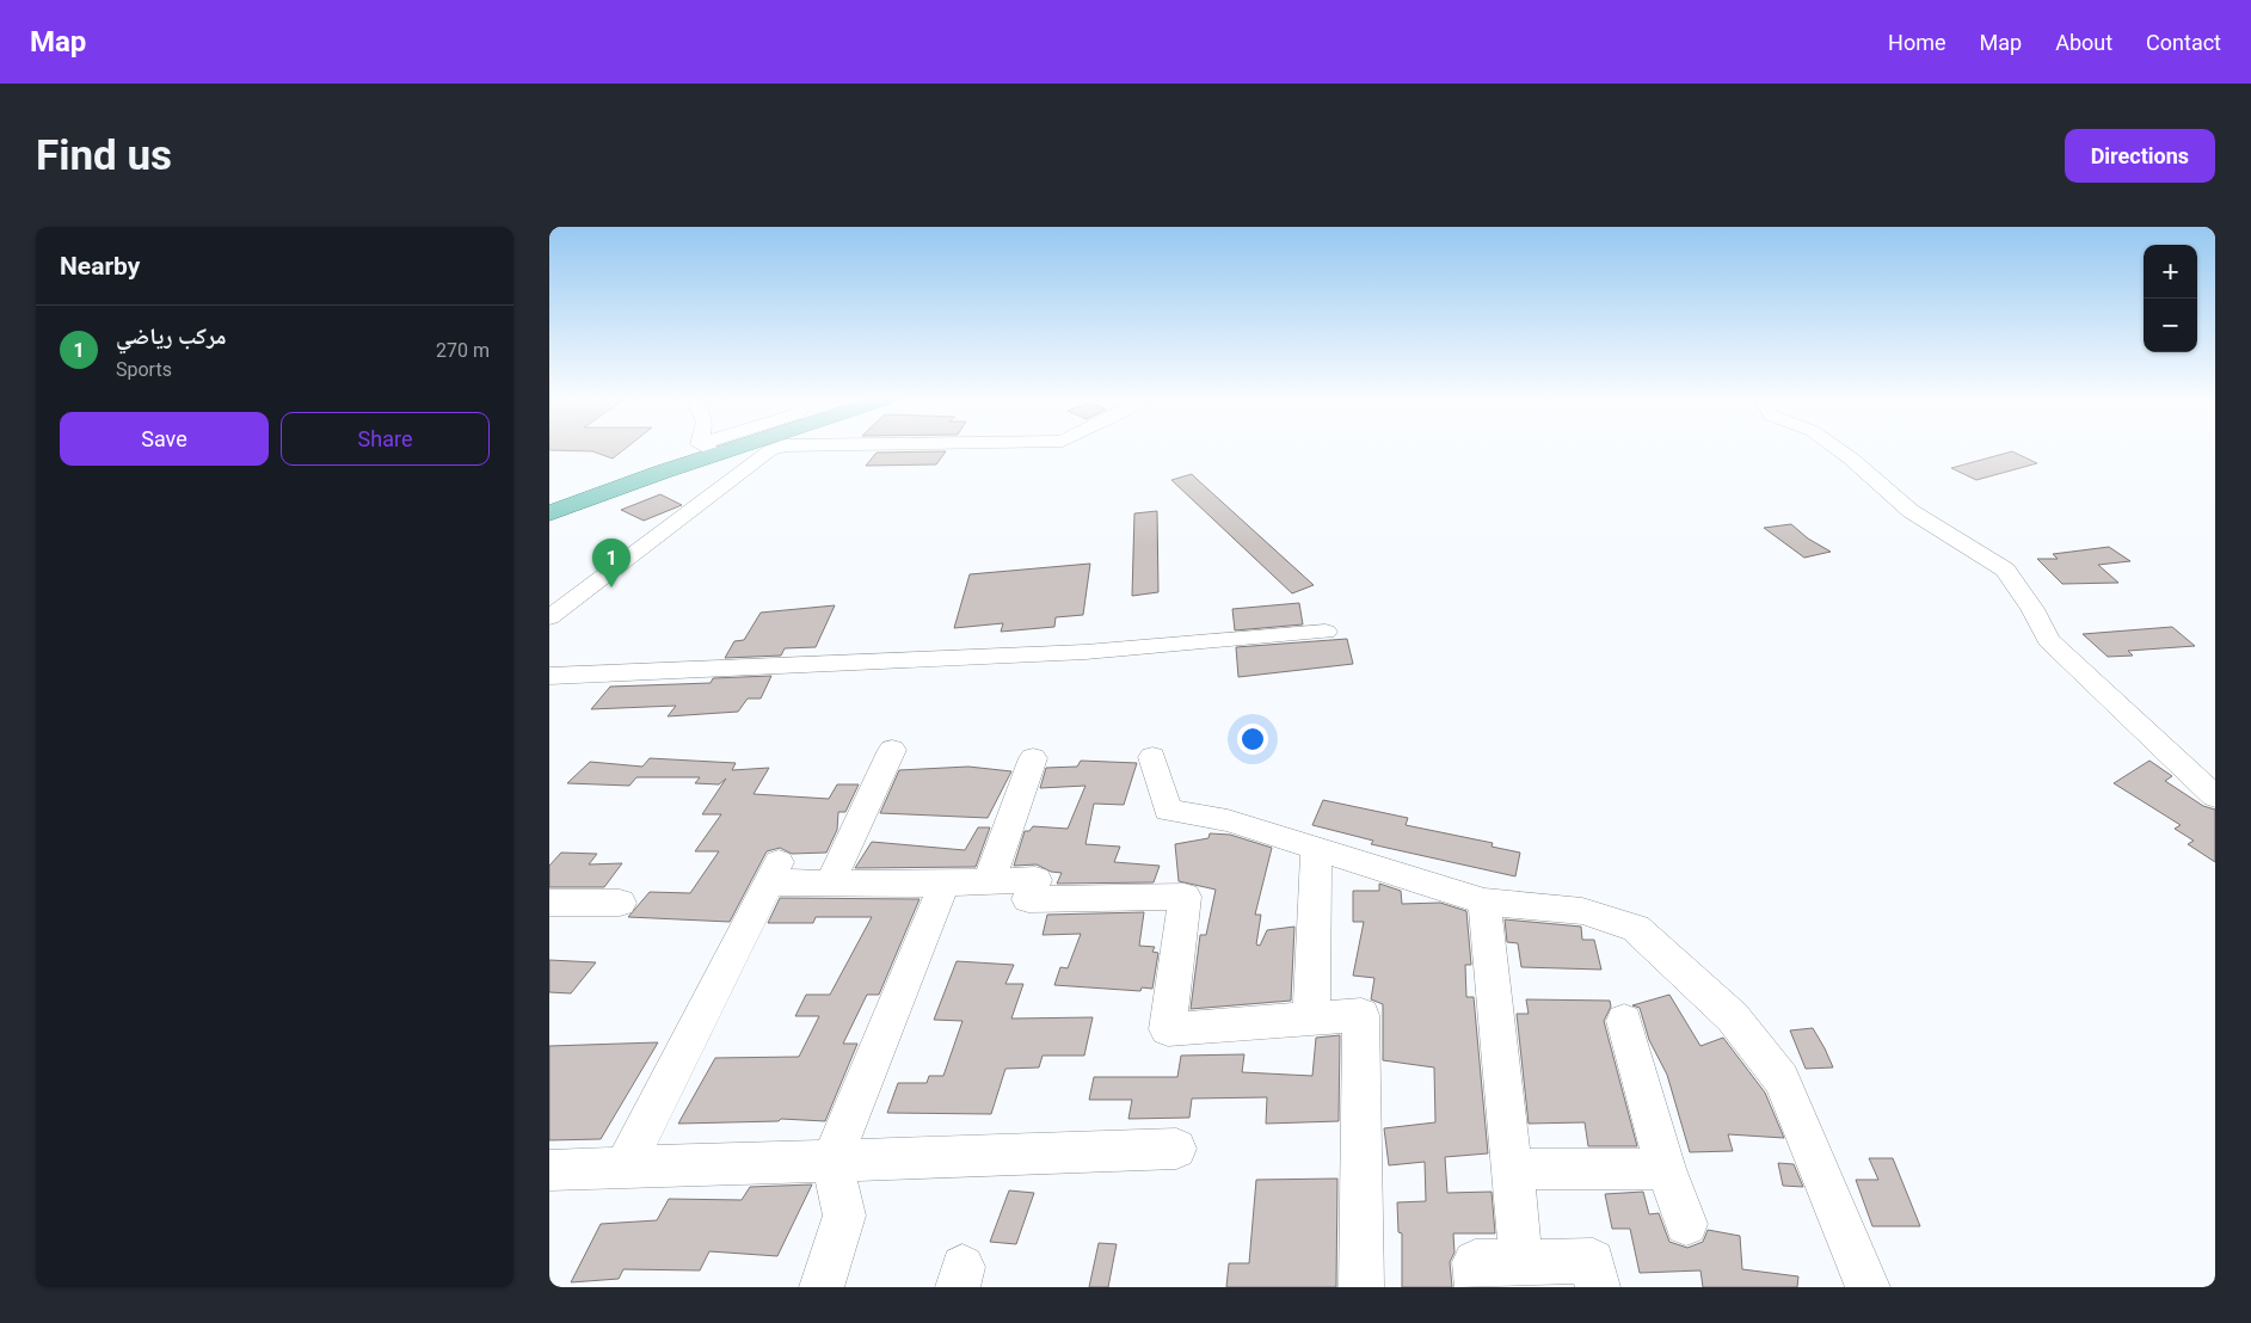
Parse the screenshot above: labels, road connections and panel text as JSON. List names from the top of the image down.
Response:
{
  "page": {
    "header": "Map",
    "nav": [
      "Home",
      "Map",
      "About",
      "Contact"
    ],
    "buttons": [
      "Directions",
      ["Save", "Share"]
    ],
    "title": "Find us",
    "heading": "Nearby",
    "map_buttons": ["+", "−"],
    "list": [
      {
        "mark": "1",
        "name": "مركب رياضي",
        "note": "Sports",
        "value": "270 m"
      }
    ],
    "pins": "1"
  }
}
